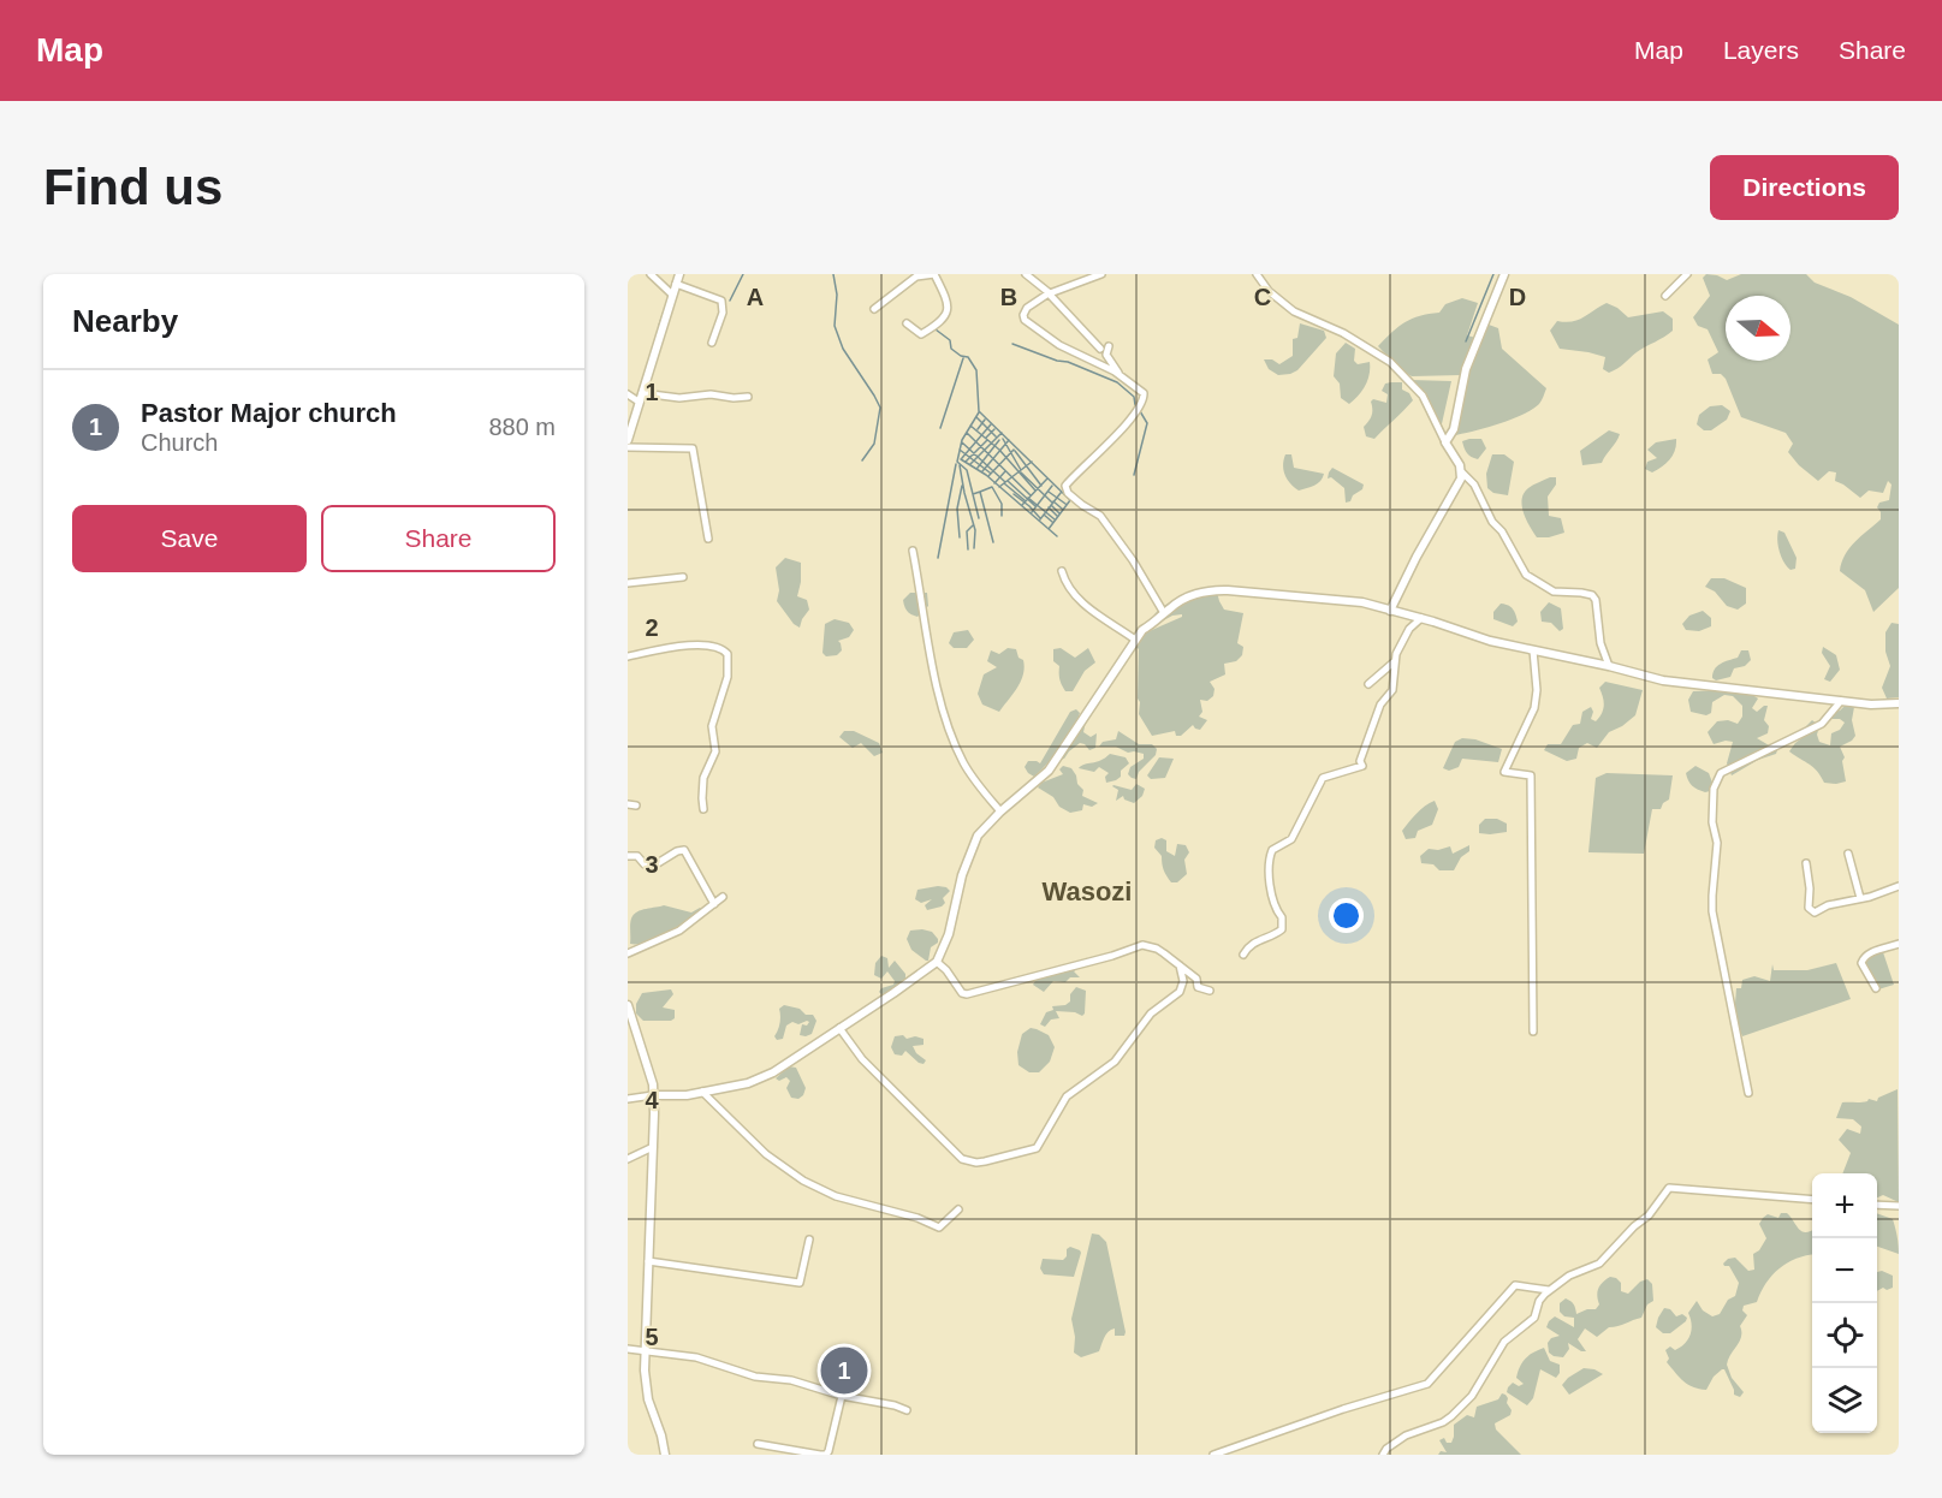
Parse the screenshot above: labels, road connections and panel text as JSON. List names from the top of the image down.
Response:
{
  "districts": ["Wasozi"],
  "north": "right",
  "page": {
    "header": "Map",
    "nav": ["Map", "Layers", "Share"],
    "buttons": [
      "Directions",
      ["Save", "Share"]
    ],
    "title": "Find us",
    "heading": "Nearby",
    "list": [
      {
        "mark": "1",
        "name": "Pastor Major church",
        "note": "Church",
        "value": "880 m"
      }
    ],
    "map_buttons": ["+", "−"],
    "pins": "1"
  },
  "grid": {
    "columns": [
      "A",
      "B",
      "C",
      "D"
    ],
    "rows": [
      "1",
      "2",
      "3",
      "4",
      "5"
    ]
  }
}
